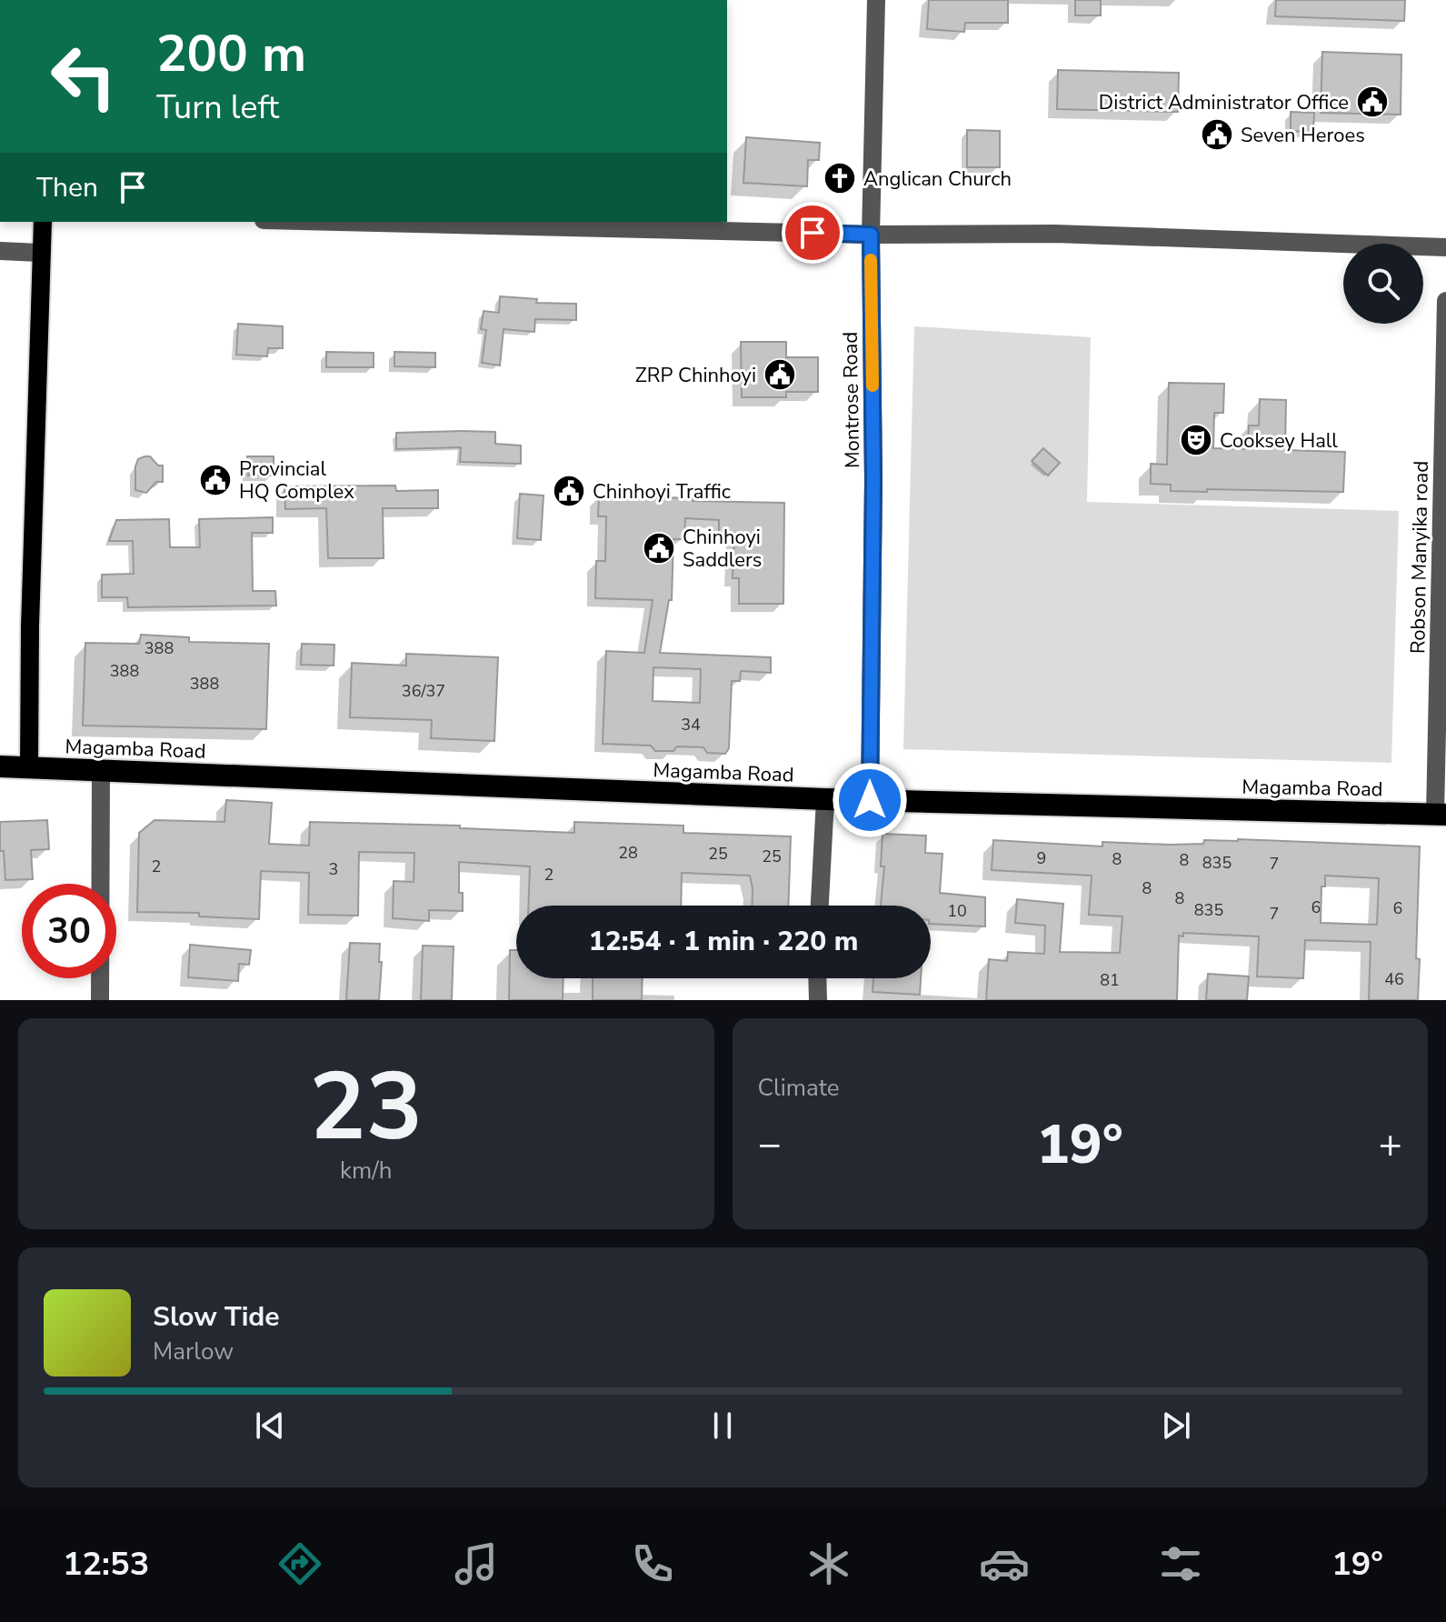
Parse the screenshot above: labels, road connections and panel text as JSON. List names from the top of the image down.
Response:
{
  "streets": {
    "highway": ["Magamba Road"],
    "street": ["Montrose Road", "Robson Manyika road"]
  },
  "crossings": [
    ["Montrose Road", "Magamba Road"],
    ["Robson Manyika road", "Magamba Road"]
  ],
  "places": {
    "public building": [
      "District Administrator Office",
      "Seven Heroes",
      "ZRP Chinhoyi",
      "Provincial HQ Complex",
      "Chinhoyi Traffic",
      "Chinhoyi Saddlers"
    ],
    "church": ["Anglican Church"],
    "theatre": ["Cooksey Hall"]
  },
  "house_numbers": [
    "388",
    "388",
    "388",
    "36/37",
    "34",
    "28",
    "25",
    "25",
    "9",
    "8",
    "8",
    "835",
    "7",
    "2",
    "3",
    "2",
    "8",
    "8",
    "6",
    "6",
    "835",
    "10",
    "7",
    "46",
    "81"
  ],
  "page": {
    "turn": ["200 m", "Turn left"],
    "then": "Then",
    "limit": "30",
    "trip": "12:54 · 1 min · 220 m",
    "tile": [
      ["23", "km/h"],
      "Climate"
    ],
    "heat": ["−", "19°", "+"],
    "song": ["Slow Tide", "Marlow"],
    "tabs": ["12:53", "19°"]
  }
}
